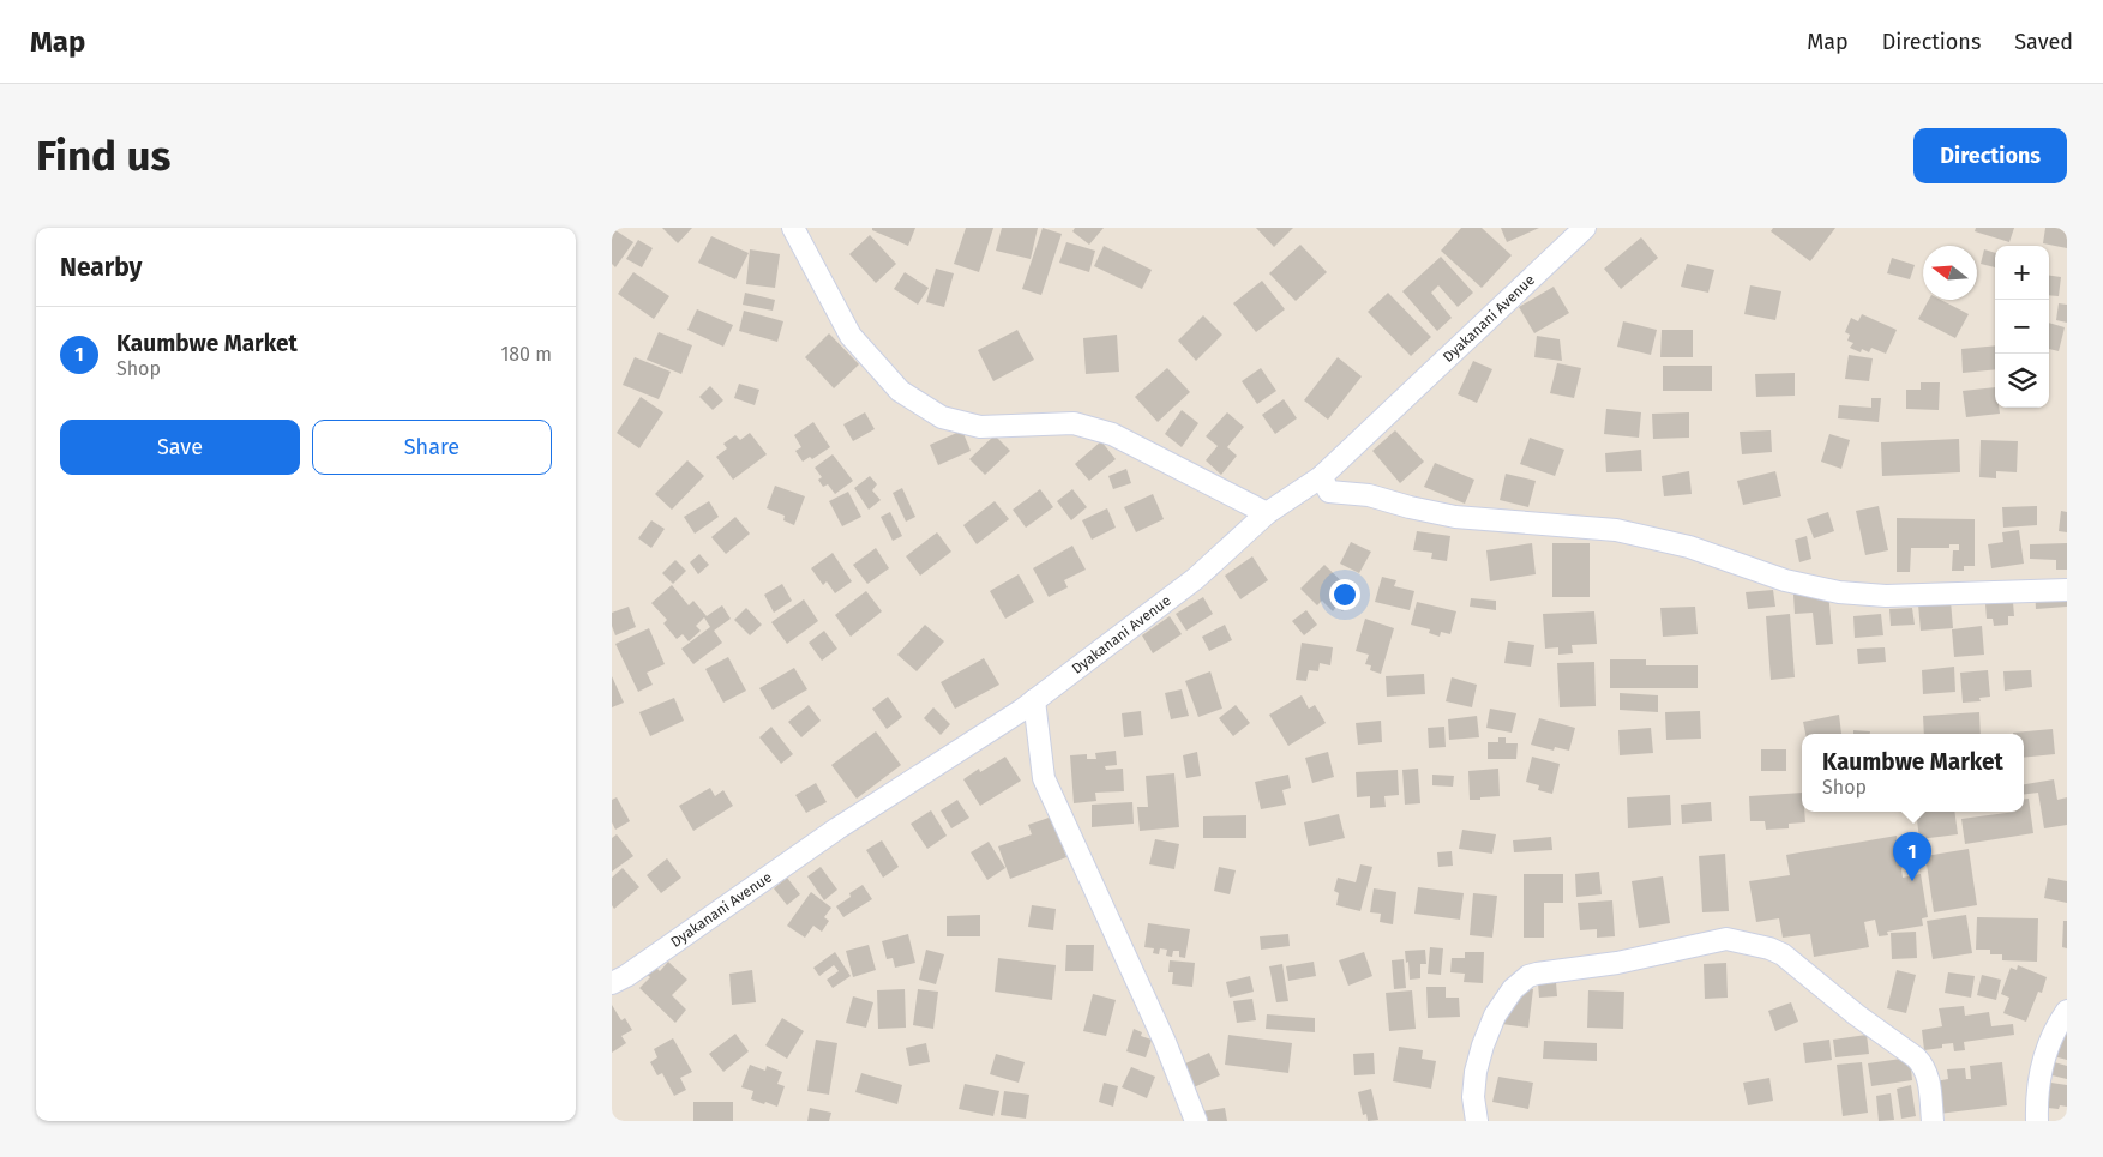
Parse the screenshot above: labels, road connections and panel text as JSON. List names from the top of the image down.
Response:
{
  "streets": {
    "street": ["Dyakanani Avenue"]
  },
  "north": "left",
  "page": {
    "header": "Map",
    "nav": ["Map", "Directions", "Saved"],
    "buttons": [
      "Directions",
      ["Save", "Share"]
    ],
    "title": "Find us",
    "heading": "Nearby",
    "map_buttons": ["+", "−"],
    "list": [
      {
        "mark": "1",
        "name": "Kaumbwe Market",
        "note": "Shop",
        "value": "180 m"
      }
    ],
    "popup": ["Kaumbwe Market", "Shop"],
    "pins": "1"
  }
}
